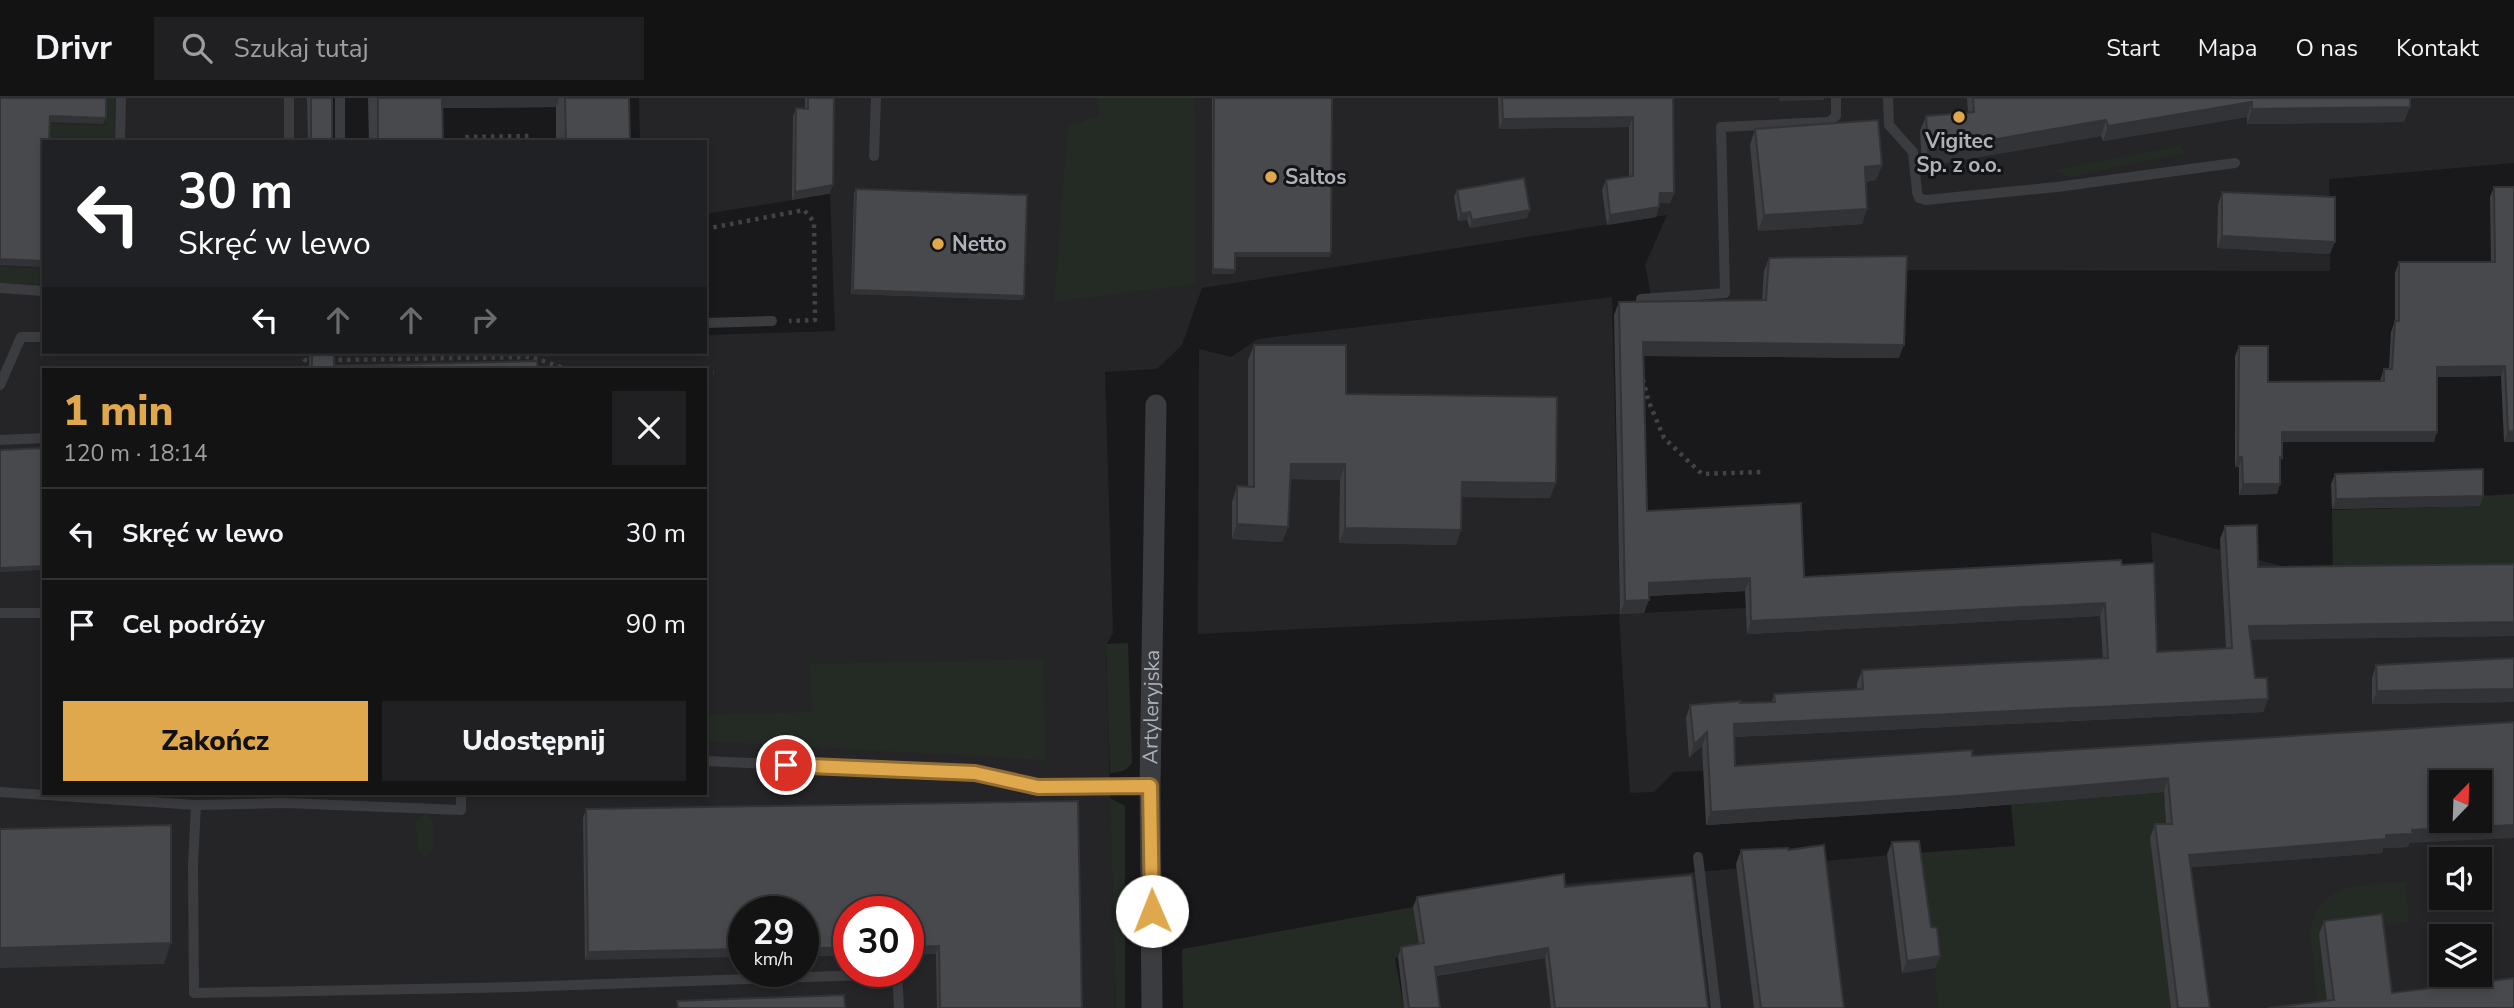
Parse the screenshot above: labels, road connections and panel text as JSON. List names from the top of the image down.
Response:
{
  "streets": {
    "street": ["Artyleryjska"]
  },
  "places": ["Vigitec Sp. z o.o.", "Saltos", "Netto"],
  "north": "top right",
  "page": {
    "header": "Drivr",
    "search": "Szukaj tutaj",
    "nav": [
      "Start",
      "Mapa",
      "O nas",
      "Kontakt"
    ],
    "turn": ["30 m", "Skręć w lewo"],
    "heading": ["1 min", "120 m · 18:14"],
    "list": [
      {
        "name": "Skręć w lewo",
        "value": "30 m"
      },
      {
        "name": "Cel podróży",
        "value": "90 m"
      }
    ],
    "buttons": ["Zakończ", "Udostępnij"],
    "speed": "29 km/h",
    "limit": "30"
  }
}
